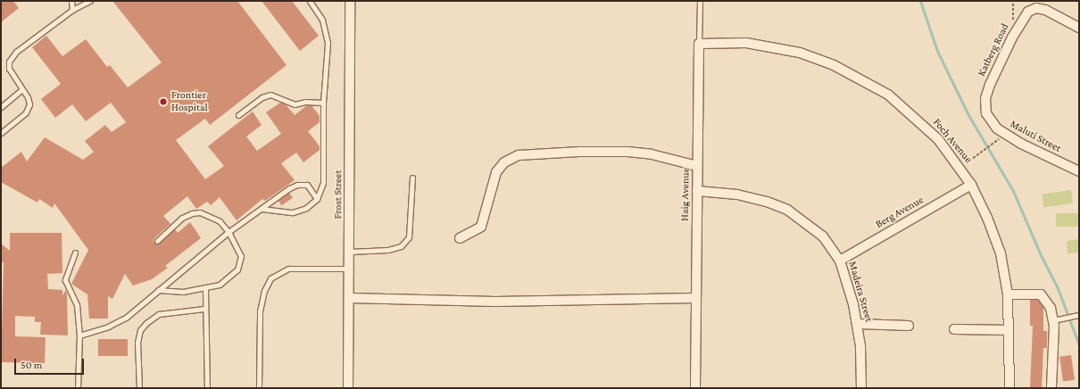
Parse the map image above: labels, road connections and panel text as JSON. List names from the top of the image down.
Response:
{
  "streets": {
    "street": [
      "Katberg Road",
      "Maluti Street",
      "Foch Avenue",
      "Frost Street",
      "Haig Avenue",
      "Berg Avenue",
      "Madeira Street"
    ]
  },
  "crossings": [
    ["Katberg Road", "Maluti Street"],
    ["Foch Avenue", "Haig Avenue"],
    ["Foch Avenue", "Berg Avenue"],
    ["Haig Avenue", "Madeira Street"],
    ["Berg Avenue", "Madeira Street"]
  ],
  "places": ["Frontier Hospital"],
  "scale_bar": "50 m"
}
